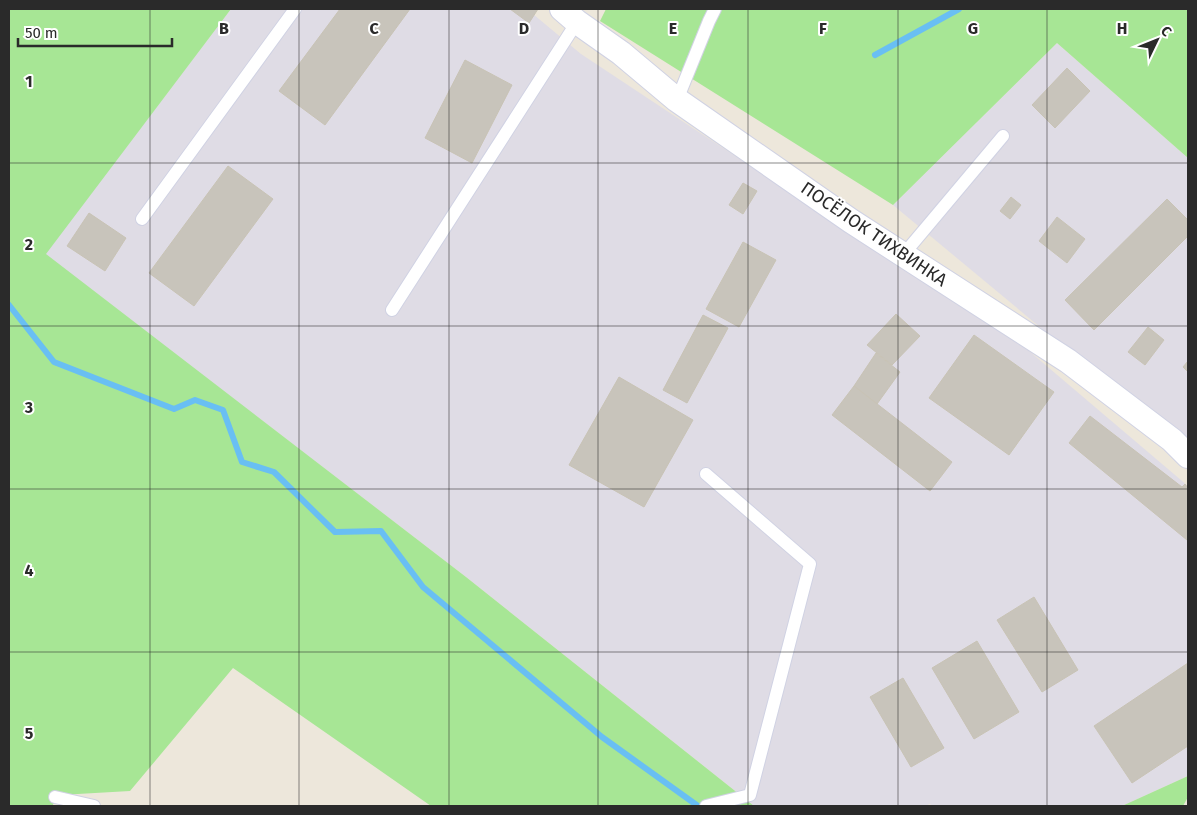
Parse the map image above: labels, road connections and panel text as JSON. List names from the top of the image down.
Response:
{
  "streets": {
    "street": ["ПОСЁЛОК ТИХВИНКА"]
  },
  "scale_bar": "50 m",
  "north": "top right",
  "grid": {
    "columns": [
      "B",
      "C",
      "D",
      "E",
      "F",
      "G",
      "H"
    ],
    "rows": [
      "1",
      "2",
      "3",
      "4",
      "5"
    ]
  }
}
